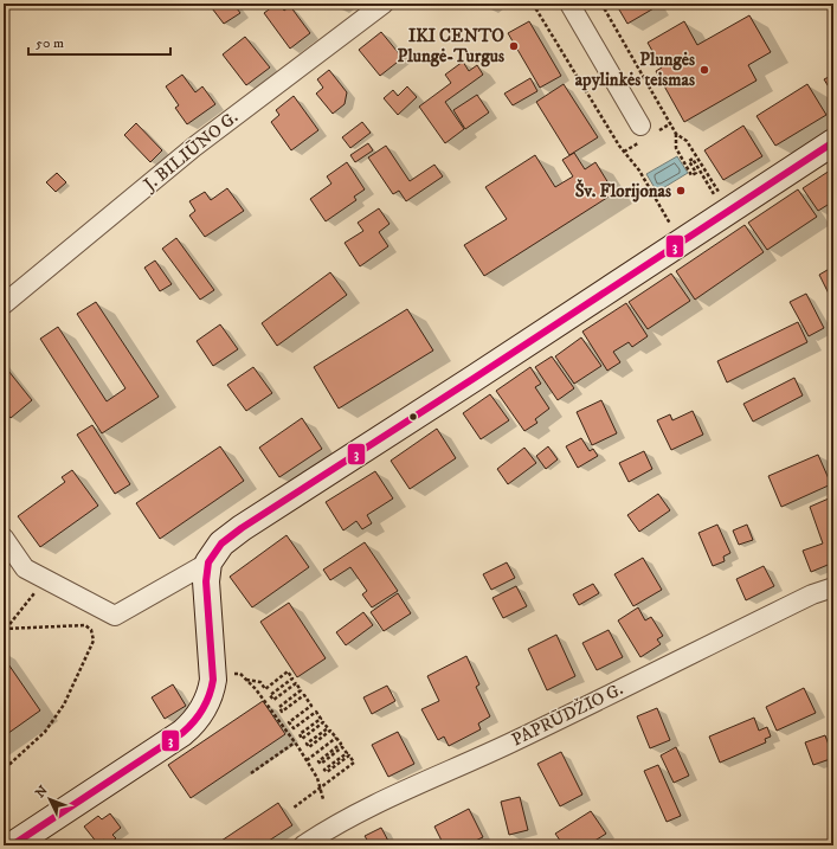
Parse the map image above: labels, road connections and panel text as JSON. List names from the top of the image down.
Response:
{
  "streets": {
    "street": ["J. BILIŪNO G.", "PAPRŪDŽIO G."]
  },
  "places": ["IKI CENTO Plungė-Turgus", "Plungės apylinkės teismas", "Šv. Florijonas"],
  "lines": ["transit line 3"],
  "scale_bar": "50 m",
  "north": "top left"
}
